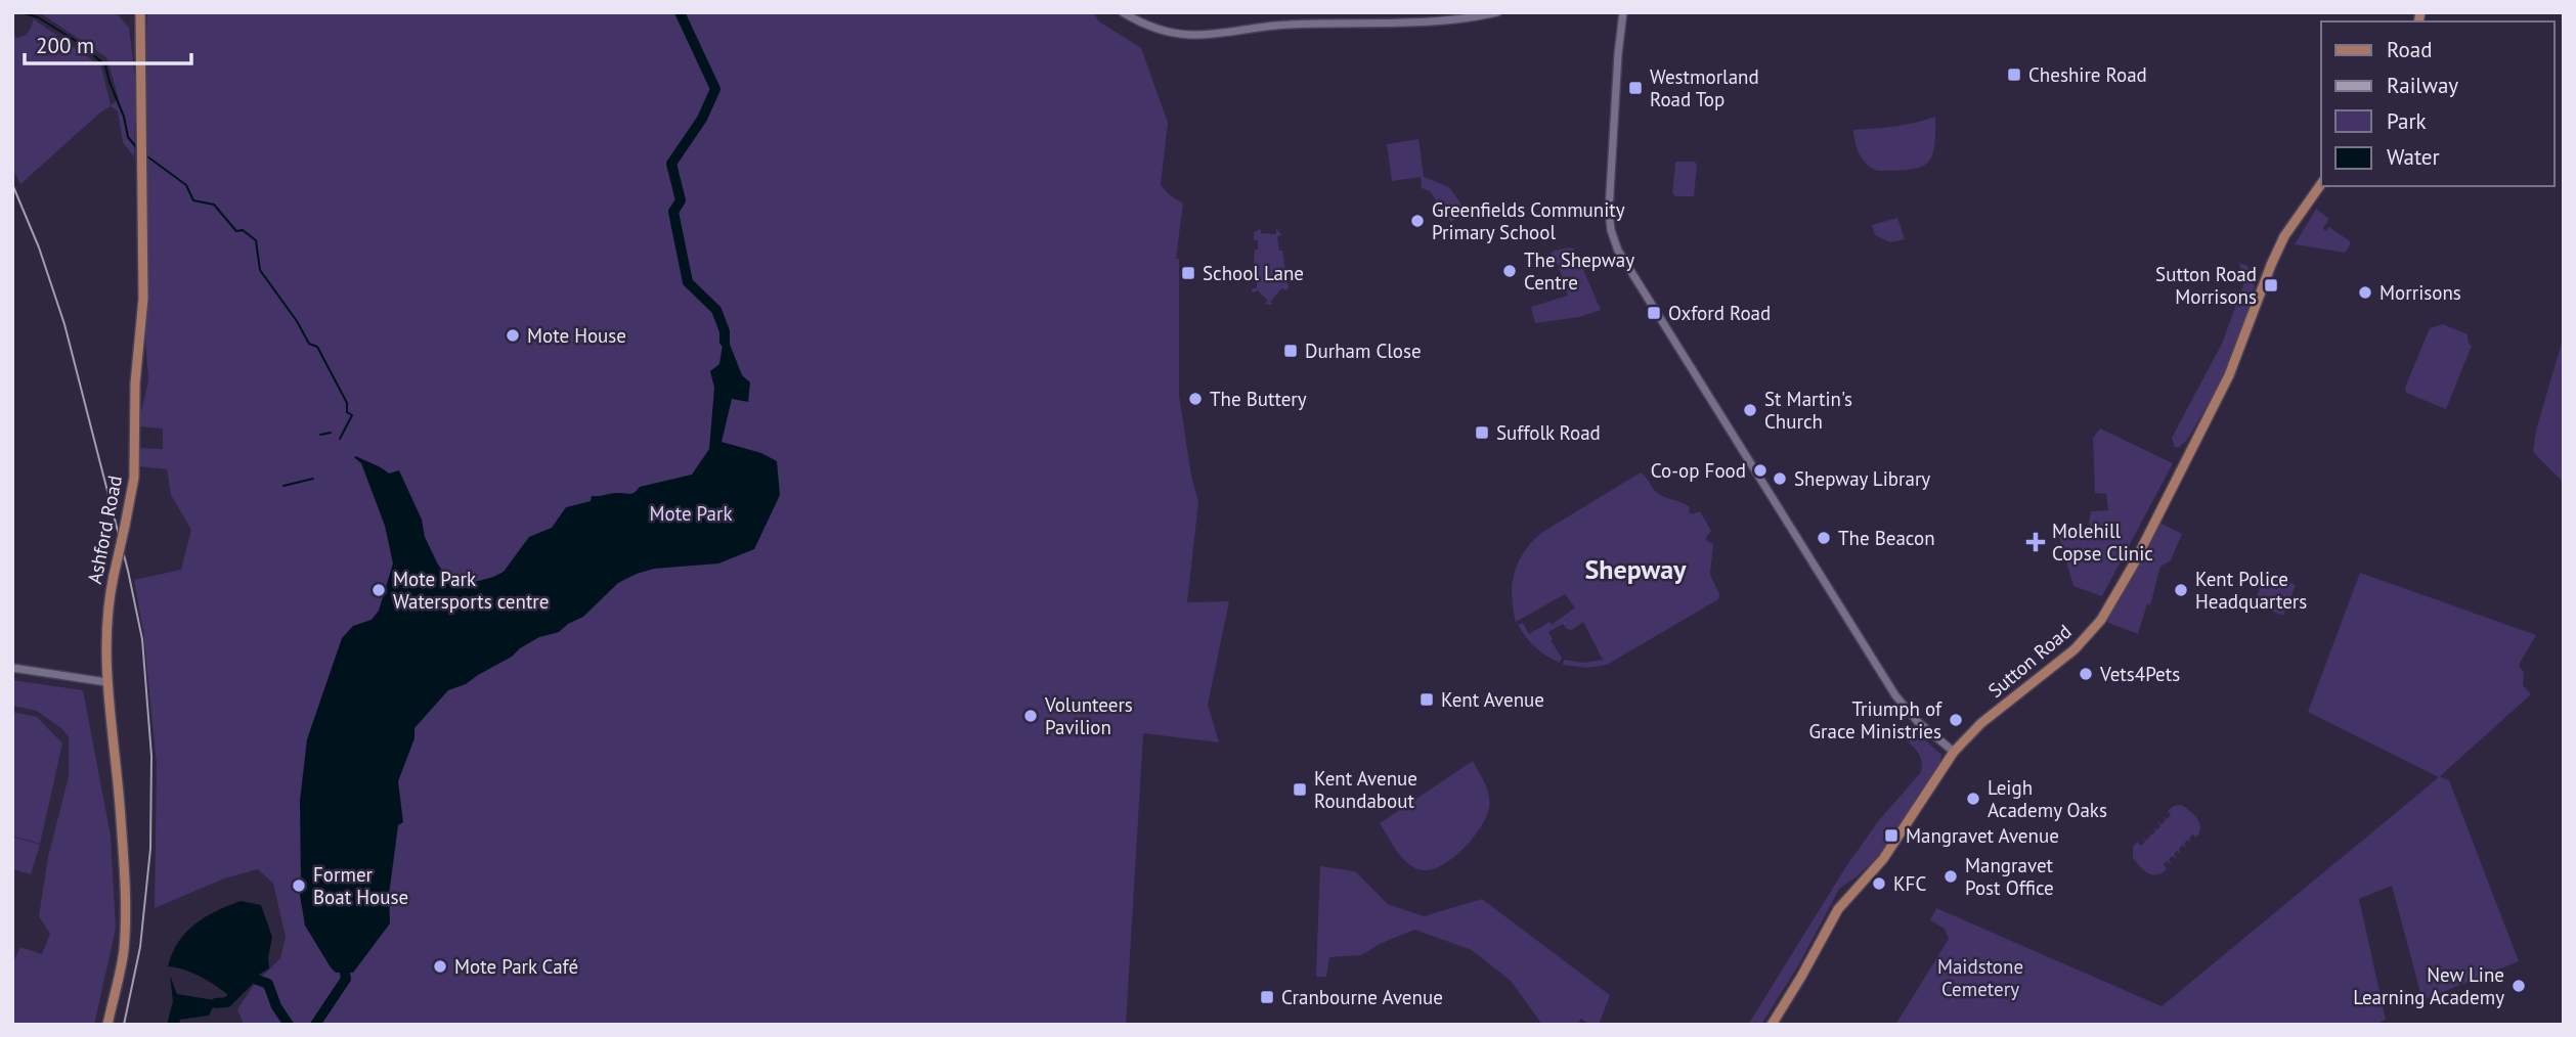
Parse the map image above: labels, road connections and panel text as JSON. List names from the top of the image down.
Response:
{
  "streets": {
    "main road": ["Ashford Road", "Sutton Road"]
  },
  "districts": ["Shepway"],
  "parks": ["Mote Park", "Maidstone Cemetery"],
  "places": {
    "transit": [
      "Cheshire Road",
      "Westmorland Road Top",
      "School Lane",
      "Sutton Road Morrisons",
      "Oxford Road",
      "Durham Close",
      "Suffolk Road",
      "Kent Avenue",
      "Kent Avenue Roundabout",
      "Mangravet Avenue",
      "Cranbourne Avenue"
    ],
    "other": [
      "Greenfields Community Primary School",
      "The Shepway Centre",
      "Morrisons",
      "Mote House",
      "The Buttery",
      "St Martin's Church",
      "Co-op Food",
      "Shepway Library",
      "The Beacon",
      "Mote Park Watersports centre",
      "Kent Police Headquarters",
      "Vets4Pets",
      "Volunteers Pavilion",
      "Triumph of Grace Ministries",
      "Leigh Academy Oaks",
      "Mangravet Post Office",
      "KFC",
      "Former Boat House",
      "Mote Park Café",
      "New Line Learning Academy"
    ],
    "health": ["Molehill Copse Clinic"]
  },
  "legend": [
    "Road",
    "Railway",
    "Park",
    "Water"
  ],
  "scale_bar": "200 m"
}
